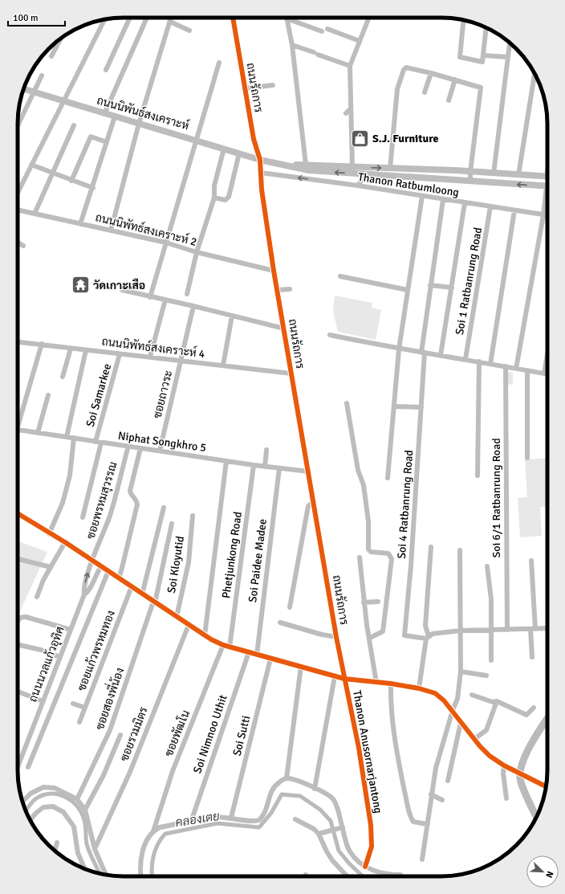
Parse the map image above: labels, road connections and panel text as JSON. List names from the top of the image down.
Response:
{
  "streets": {
    "main road": ["ถนนนิพันธ์สงเคราะห์"],
    "street": [
      "ถนนรัถการ",
      "Thanon Ratbumloong",
      "ถนนนิพัทธ์สงเคราะห์ 2",
      "Soi 1 Ratbanrung Road",
      "ถนนนิพัทธ์สงเคราะห์ 4",
      "ซอยถาวระ",
      "Soi Samarkee",
      "Niphat Songkhro 5",
      "Soi 6/1 Ratbanrung Road",
      "ซอยพรหมสุวรรณ",
      "Soi 4 Ratbanrung Road",
      "Phetjunkong Road",
      "Soi Paidee Madee",
      "Soi Kloyutid",
      "ซอยแก้วพรหมทอง",
      "ถนนนวลแก้วอุทิศ",
      "ซอยสองพี่น้อง",
      "ซอยพัฒโน",
      "ซอยรวมมิตร",
      "Soi Nimnoo Uthit",
      "Soi Sutti",
      "Thanon Anusornarjantong"
    ]
  },
  "crossings": [
    ["ถนนรัถการ", "ถนนนิพันธ์สงเคราะห์"],
    ["ถนนรัถการ", "Thanon Ratbumloong"],
    ["ถนนรัถการ", "ถนนนิพัทธ์สงเคราะห์ 2"],
    ["ถนนรัถการ", "ถนนนิพัทธ์สงเคราะห์ 4"],
    ["ถนนรัถการ", "Niphat Songkhro 5"],
    ["ถนนรัถการ", "Thanon Anusornarjantong"],
    ["Thanon Ratbumloong", "Soi 1 Ratbanrung Road"],
    ["Thanon Ratbumloong", "Soi 4 Ratbanrung Road"],
    ["ถนนนิพัทธ์สงเคราะห์ 4", "ซอยถาวระ"],
    ["ถนนนิพัทธ์สงเคราะห์ 4", "Soi Samarkee"],
    ["ซอยถาวระ", "Niphat Songkhro 5"],
    ["Soi Samarkee", "Niphat Songkhro 5"],
    ["Niphat Songkhro 5", "ซอยพรหมสุวรรณ"],
    ["Niphat Songkhro 5", "Phetjunkong Road"],
    ["Niphat Songkhro 5", "Soi Paidee Madee"],
    ["ซอยพรหมสุวรรณ", "ถนนนวลแก้วอุทิศ"]
  ],
  "water": ["คลองเตย"],
  "places": {
    "shop": ["S.J. Furniture"],
    "temple": ["วัดเกาะเสือ"]
  },
  "scale_bar": "100 m",
  "north": "bottom right"
}
